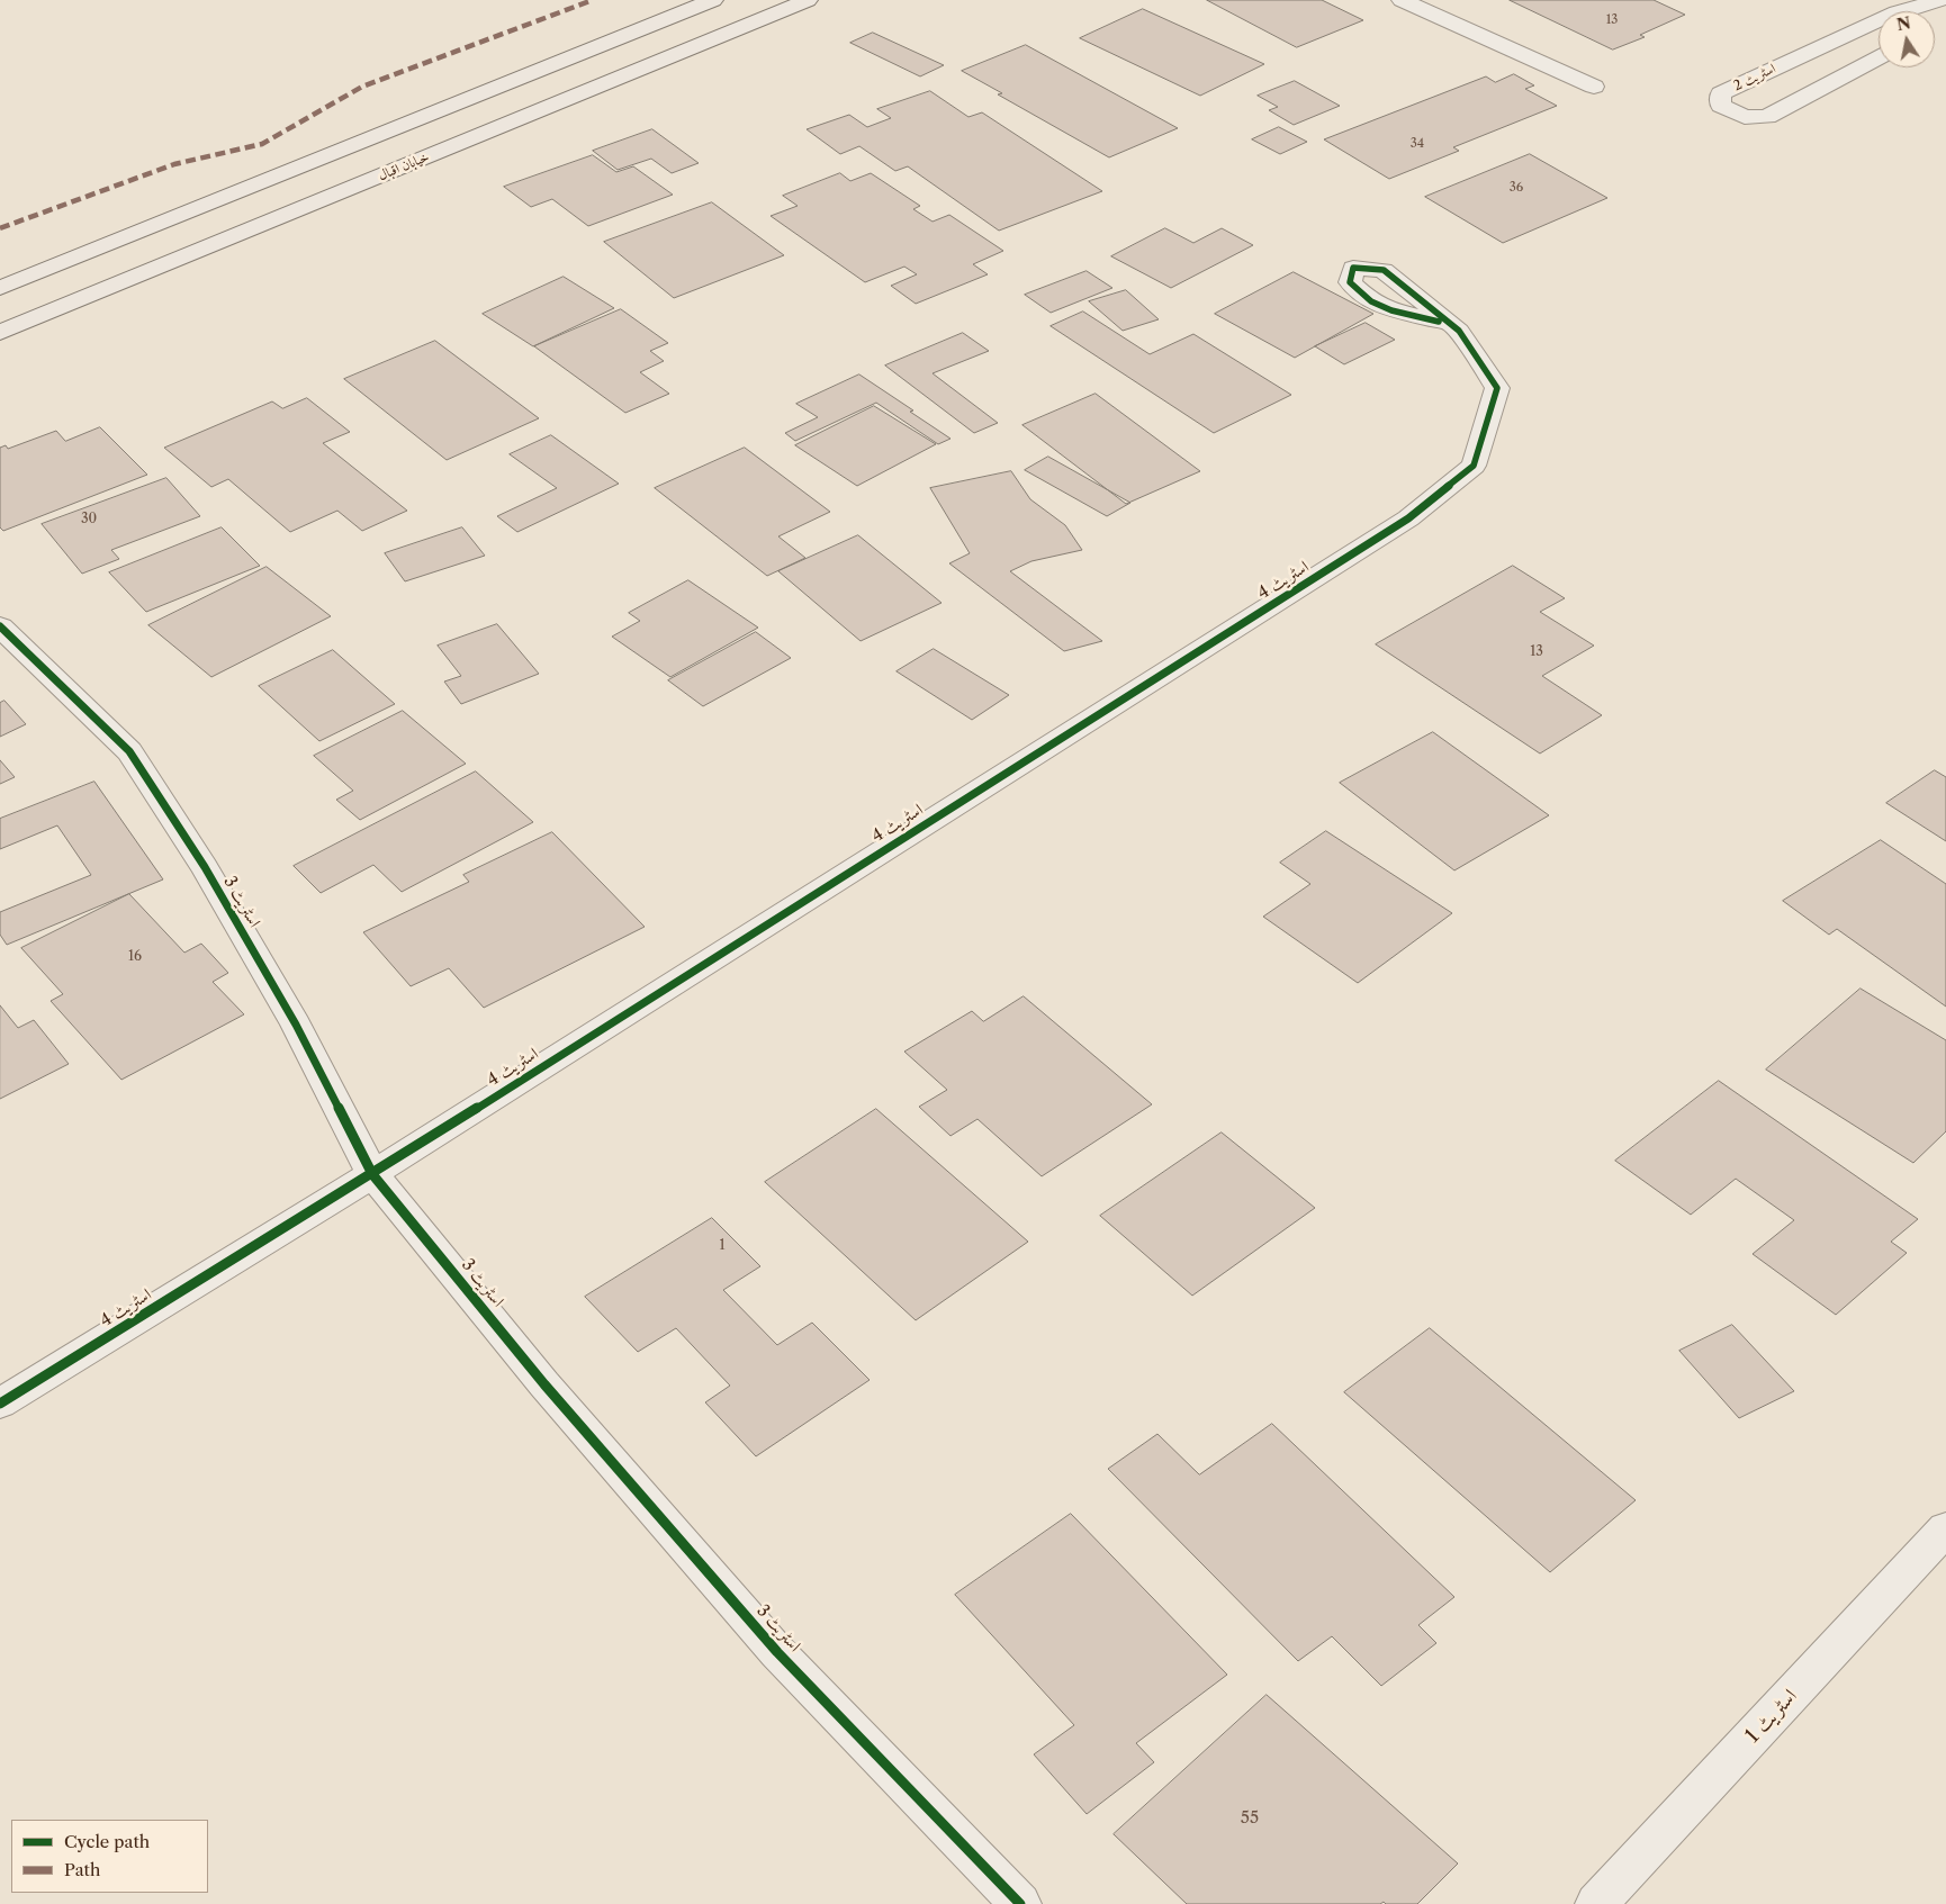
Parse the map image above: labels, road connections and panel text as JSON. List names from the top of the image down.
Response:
{
  "streets": {
    "main road": ["خیابان اقبال"],
    "street": [
      "اسٹریٹ 2",
      "اسٹریٹ 4",
      "اسٹریٹ 3",
      "اسٹریٹ 1"
    ]
  },
  "crossings": [
    ["اسٹریٹ 4", "اسٹریٹ 3"]
  ],
  "house_numbers": [
    "13",
    "34",
    "36",
    "30",
    "13",
    "16",
    "1",
    "55"
  ],
  "legend": ["Cycle path", "Path"],
  "north": "top"
}
